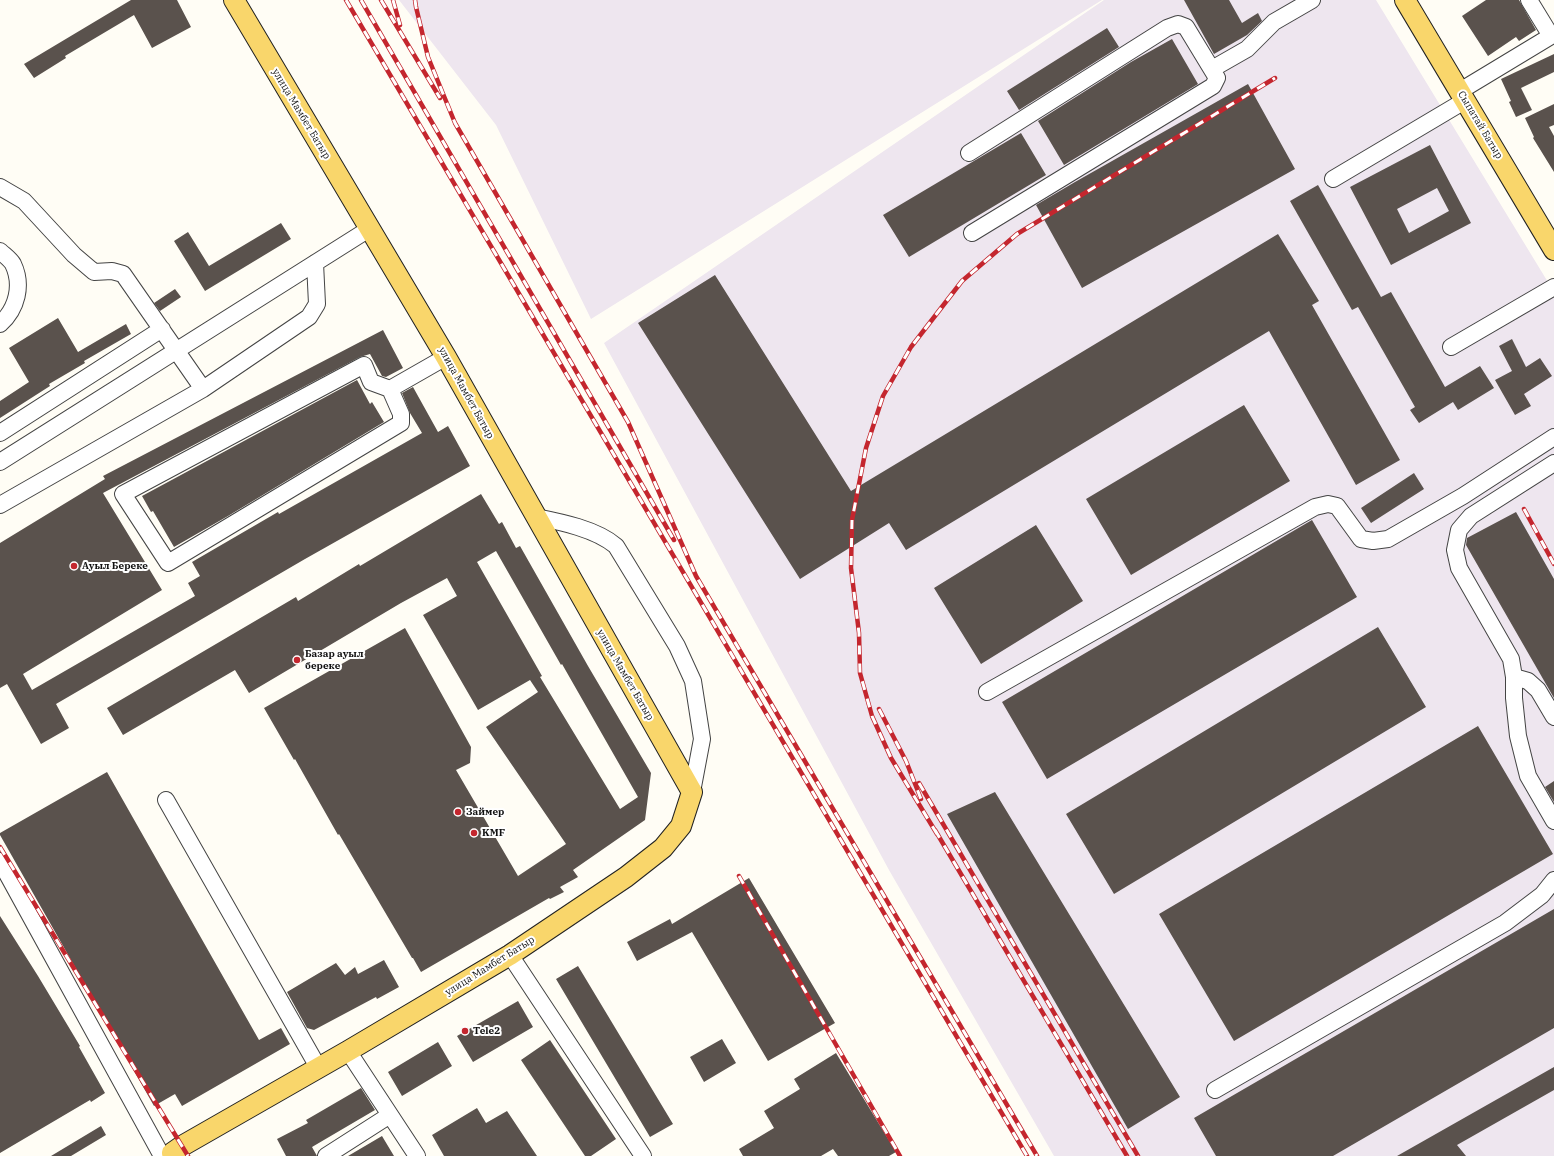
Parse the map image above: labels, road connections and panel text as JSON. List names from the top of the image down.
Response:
{
  "streets": {
    "main road": ["улица Мамбет Батыр", "Сыпатай Батыр"]
  },
  "places": [
    "Ауыл Береке",
    "Базар ауыл береке",
    "Займер",
    "KMF",
    "Tele2"
  ]
}
